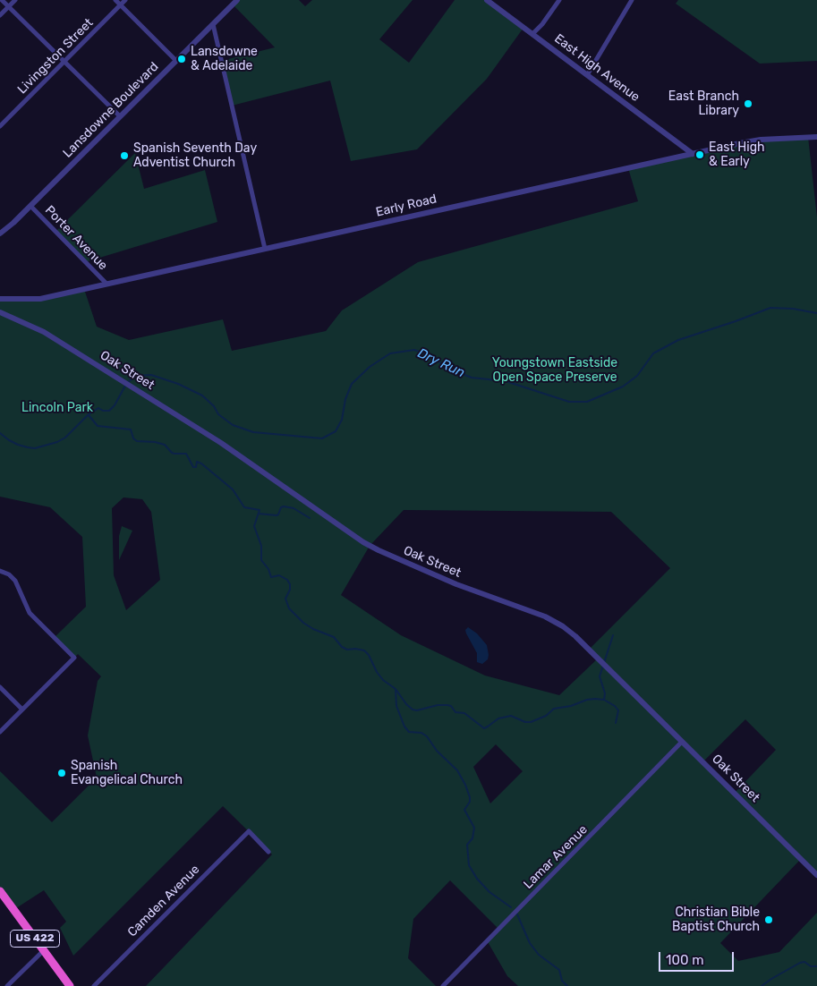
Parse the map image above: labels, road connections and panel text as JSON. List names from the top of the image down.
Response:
{
  "streets": {
    "highway": ["US 422"],
    "street": [
      "Livingston Street",
      "East High Avenue",
      "Lansdowne Boulevard",
      "Early Road",
      "Porter Avenue",
      "Oak Street",
      "Lamar Avenue",
      "Camden Avenue"
    ]
  },
  "crossings": [
    ["East High Avenue", "Early Road"],
    ["Lansdowne Boulevard", "Porter Avenue"],
    ["Early Road", "Porter Avenue"],
    ["Oak Street", "Lamar Avenue"]
  ],
  "water": ["Dry Run"],
  "parks": ["Youngstown Eastside Open Space Preserve", "Lincoln Park"],
  "places": [
    "Lansdowne & Adelaide",
    "East Branch Library",
    "East High & Early",
    "Spanish Seventh Day Adventist Church",
    "Spanish Evangelical Church",
    "Christian Bible Baptist Church"
  ],
  "scale_bar": "100 m"
}
